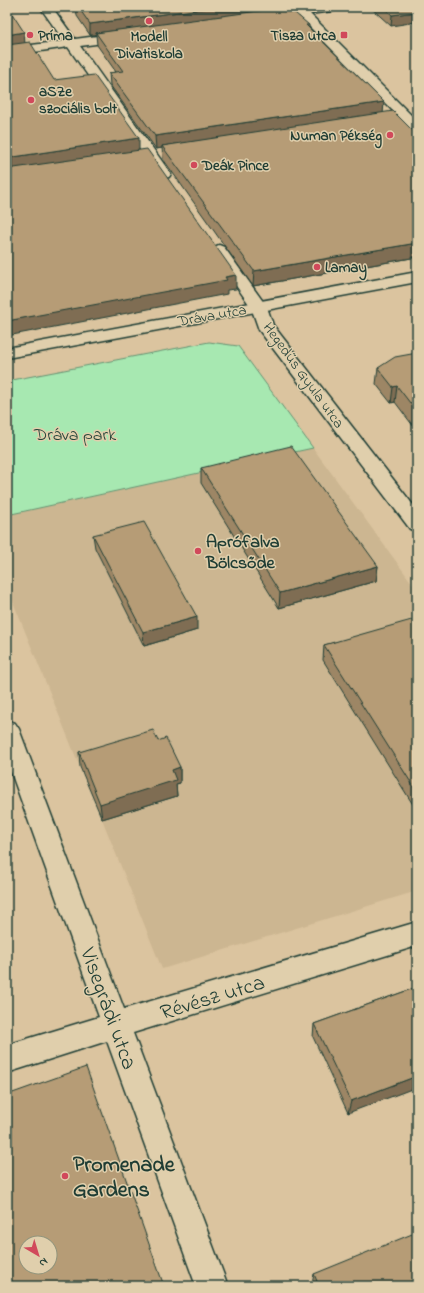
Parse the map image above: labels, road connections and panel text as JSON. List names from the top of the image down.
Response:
{
  "streets": {
    "street": [
      "Dráva utca",
      "Hegedűs Gyula utca",
      "Révész utca",
      "Visegrádi utca"
    ]
  },
  "crossings": [
    ["Dráva utca", "Hegedűs Gyula utca"],
    ["Révész utca", "Visegrádi utca"]
  ],
  "parks": ["Dráva park"],
  "places": {
    "other": [
      "Modell Divatiskola",
      "Príma",
      "aSZe szociális bolt",
      "Numan Pékség",
      "Deák Pince",
      "Lamay",
      "Aprófalva Bölcsőde",
      "Promenade Gardens"
    ],
    "transit": ["Tisza utca"]
  },
  "north": "bottom right"
}
